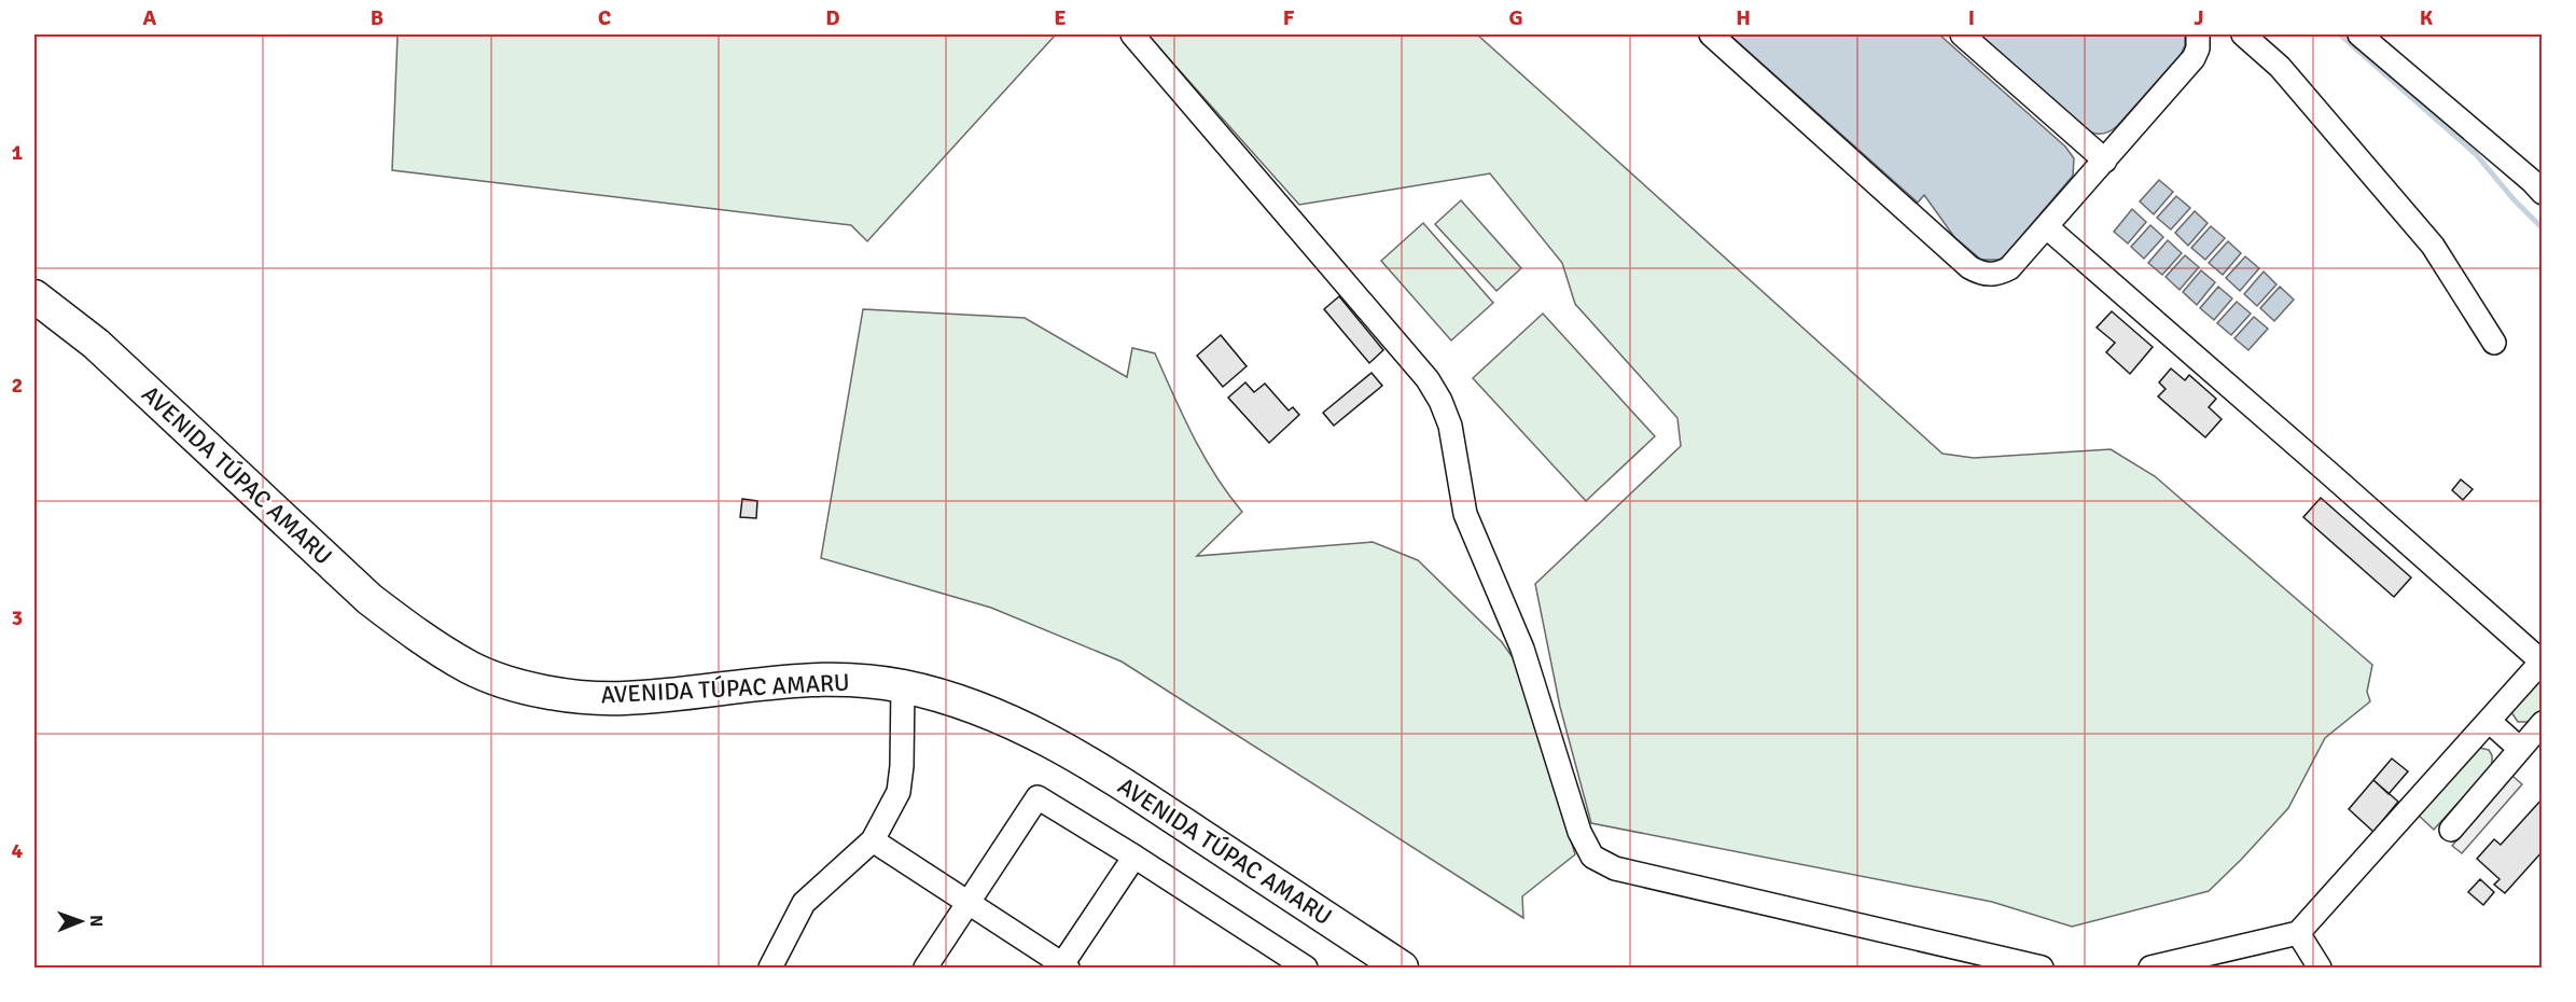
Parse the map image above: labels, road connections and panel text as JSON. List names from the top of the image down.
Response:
{
  "streets": {
    "highway": ["AVENIDA TÚPAC AMARU"]
  },
  "north": "right",
  "grid": {
    "columns": [
      "A",
      "B",
      "C",
      "D",
      "E",
      "F",
      "G",
      "H",
      "I",
      "J",
      "K"
    ],
    "rows": [
      "1",
      "2",
      "3",
      "4"
    ]
  }
}
